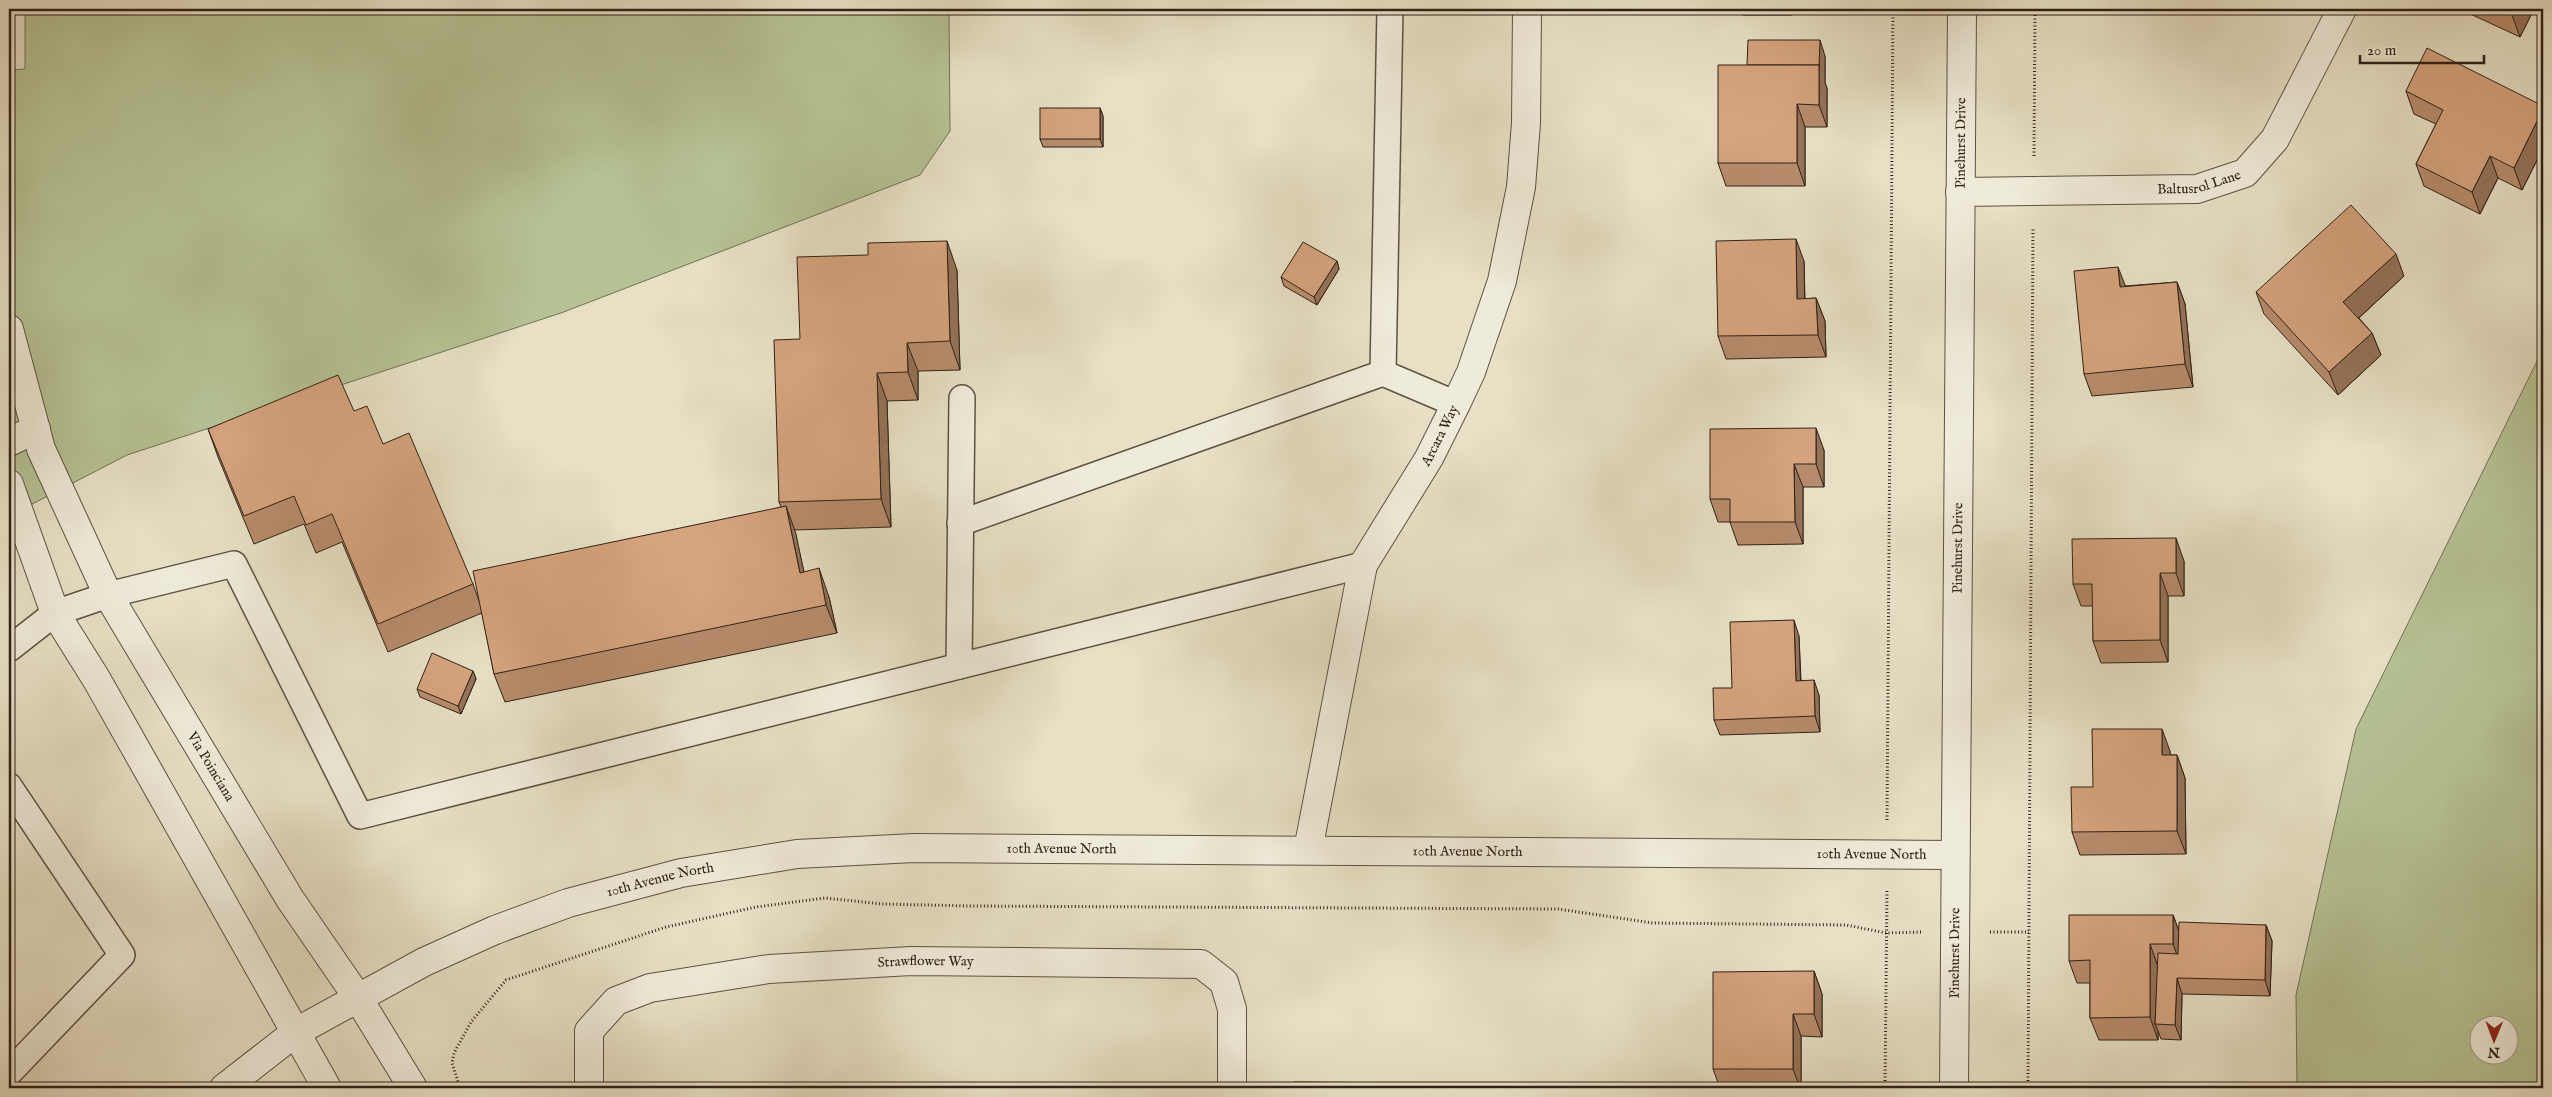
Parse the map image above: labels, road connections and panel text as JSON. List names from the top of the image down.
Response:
{
  "streets": {
    "street": [
      "Pinehurst Drive",
      "Baltusrol Lane",
      "Arcara Way",
      "Via Poinciana",
      "10th Avenue North",
      "Strawflower Way"
    ]
  },
  "crossings": [
    ["Pinehurst Drive", "Baltusrol Lane"],
    ["Pinehurst Drive", "10th Avenue North"],
    ["Arcara Way", "10th Avenue North"],
    ["Via Poinciana", "10th Avenue North"]
  ],
  "scale_bar": "20 m",
  "north": "bottom"
}
